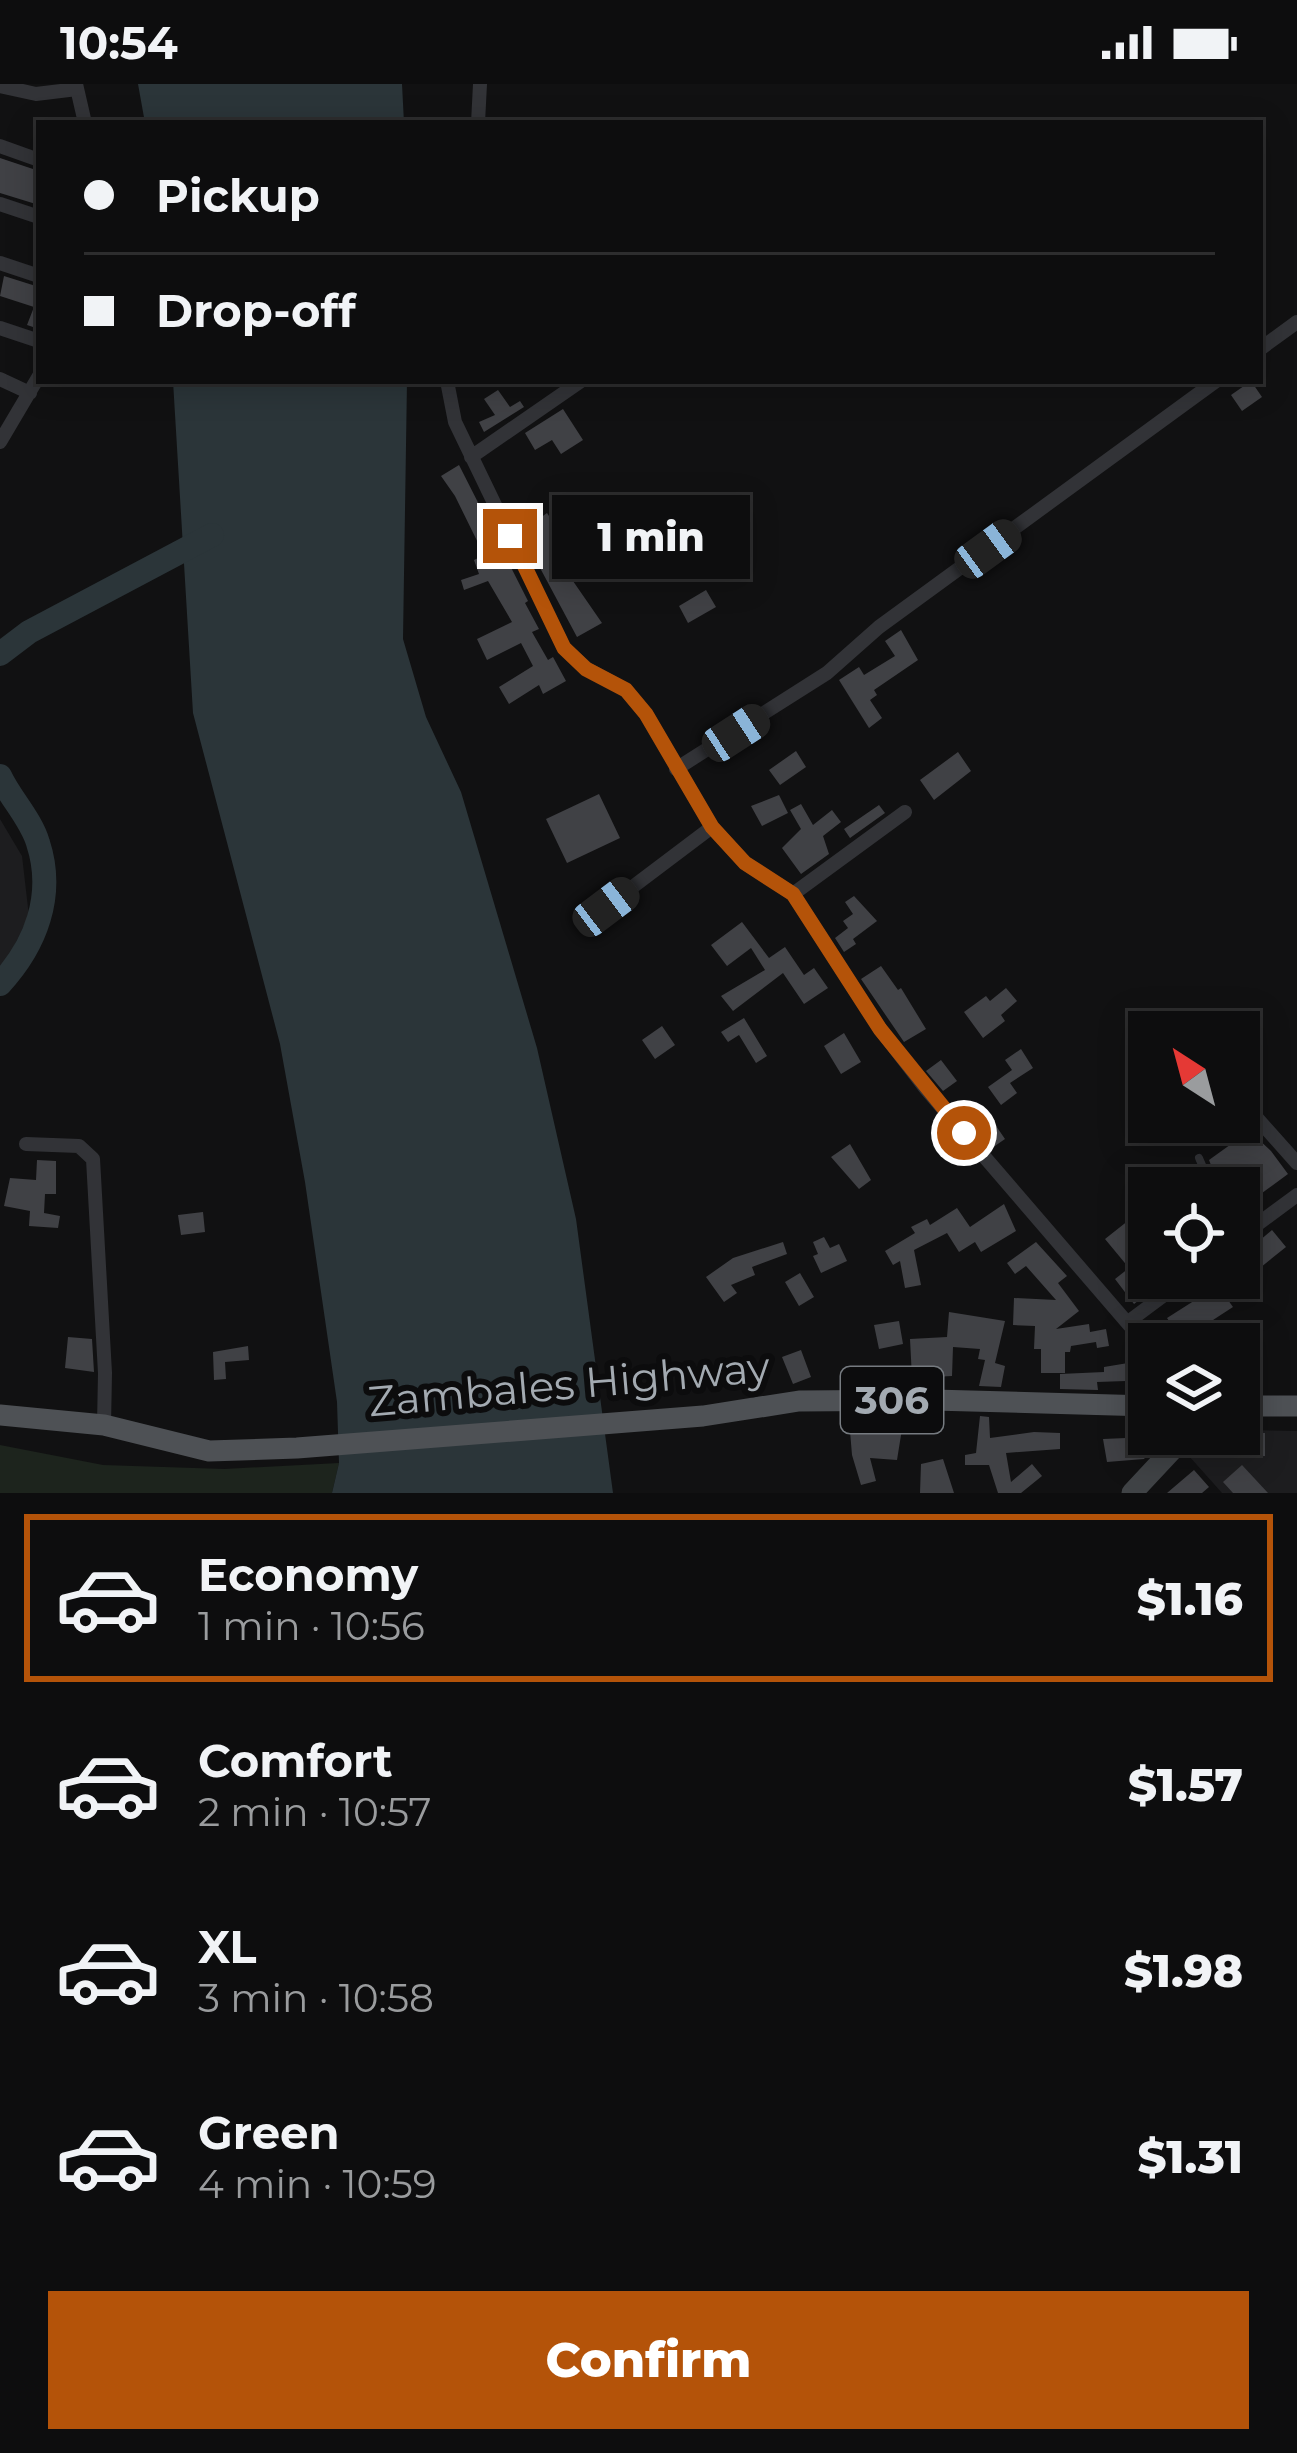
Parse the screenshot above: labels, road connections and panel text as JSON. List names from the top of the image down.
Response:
{
  "streets": {
    "main road": ["Zambales Highway", "306"]
  },
  "north": "top left",
  "page": {
    "status": "10:54",
    "banner": ["Pickup", "Drop-off"],
    "bubble": "1 min",
    "list": [
      {
        "name": "Economy",
        "note": "1 min · 10:56",
        "value": "$1.16"
      },
      {
        "name": "Comfort",
        "note": "2 min · 10:57",
        "value": "$1.57"
      },
      {
        "name": "XL",
        "note": "3 min · 10:58",
        "value": "$1.98"
      },
      {
        "name": "Green",
        "note": "4 min · 10:59",
        "value": "$1.31"
      }
    ],
    "buttons": "Confirm"
  }
}
